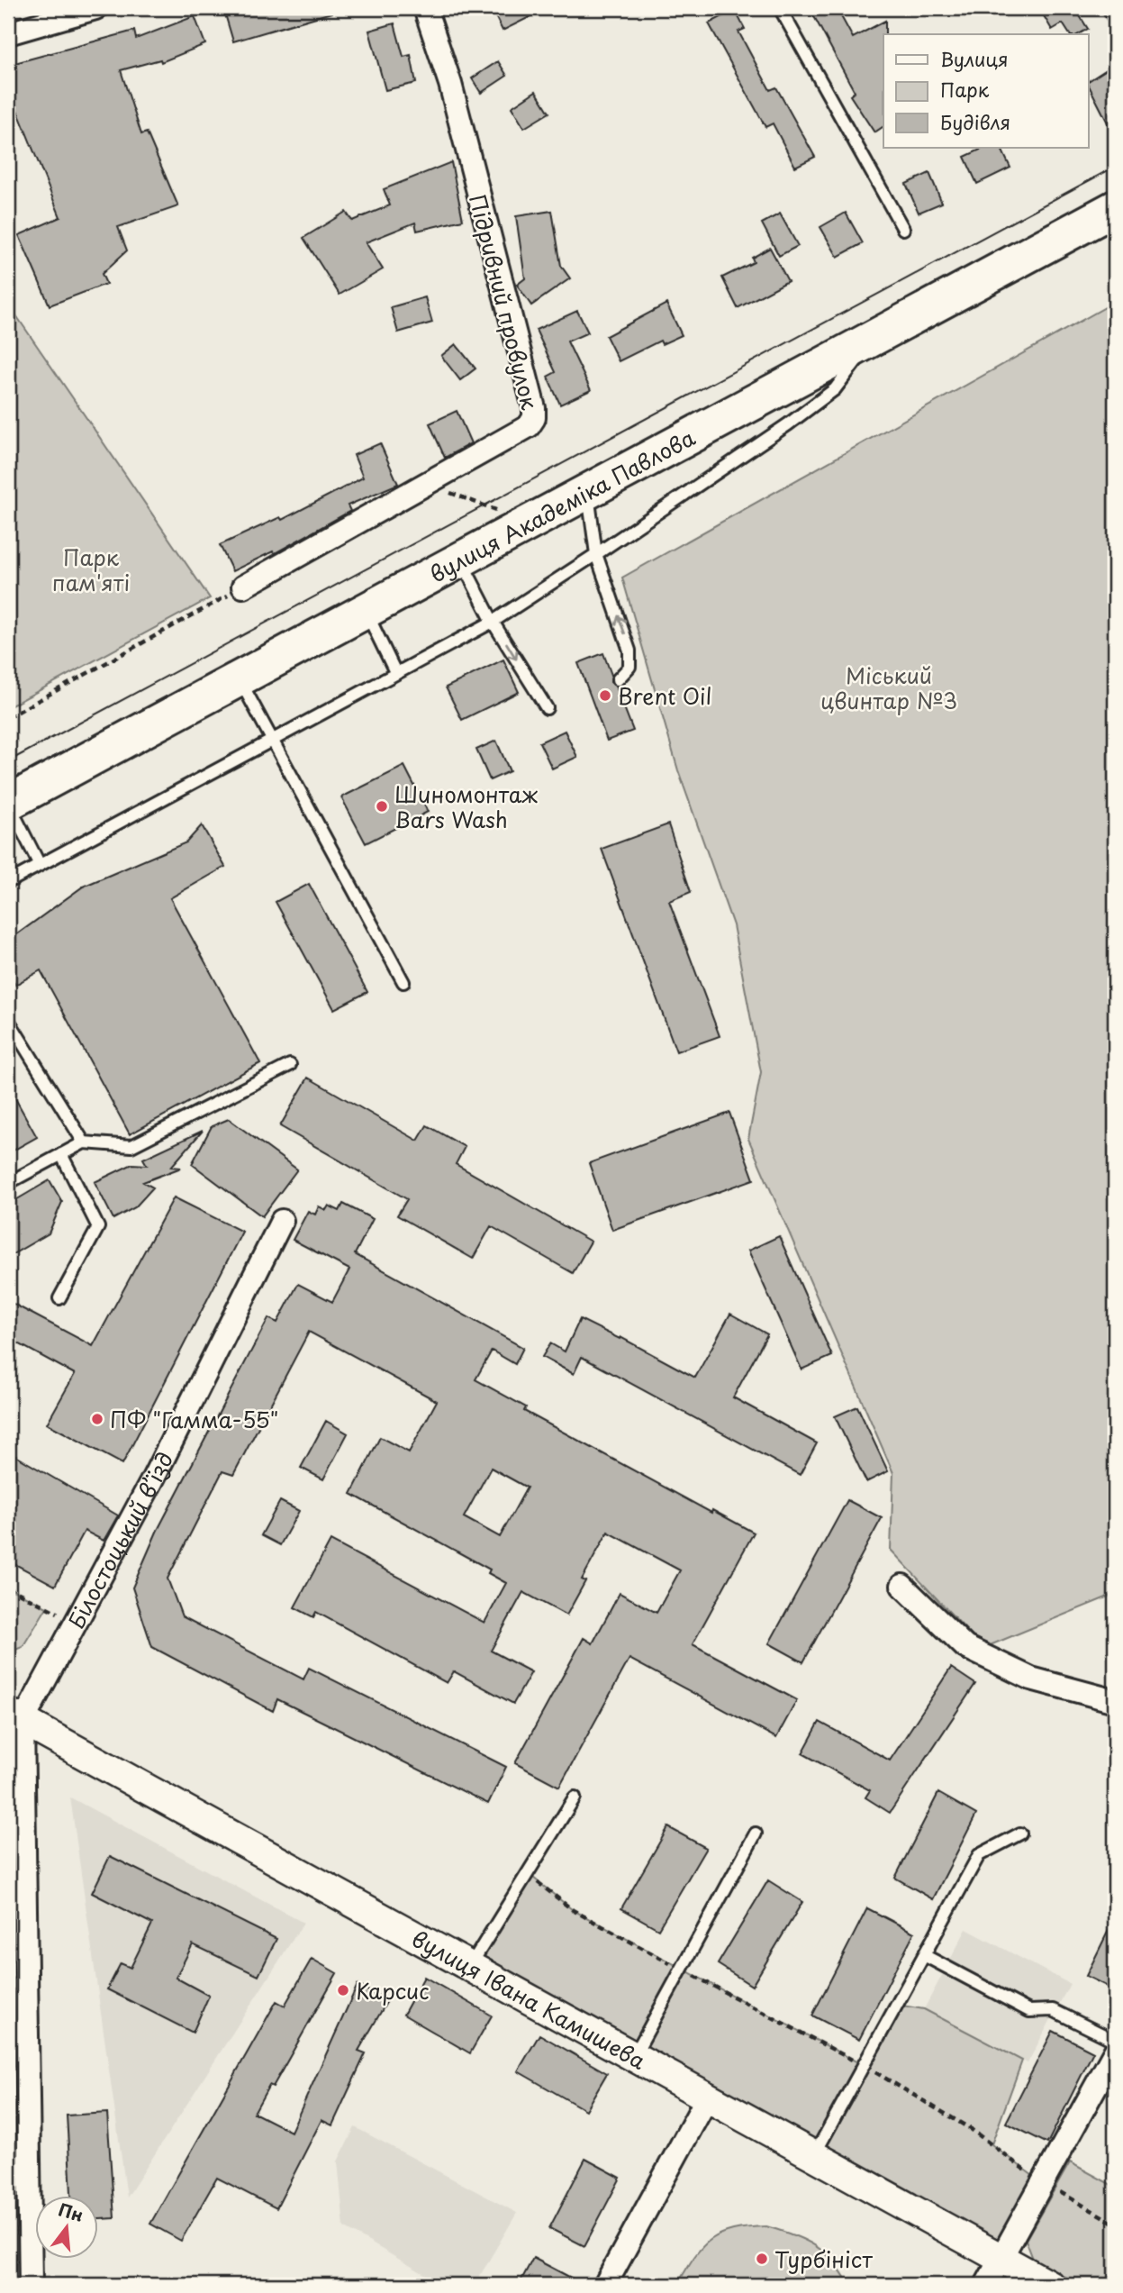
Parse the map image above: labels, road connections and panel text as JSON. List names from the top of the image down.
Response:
{
  "streets": {
    "main road": ["вулиця Академіка Павлова"],
    "street": ["Підривний провулок", "Білостоцький в’їзд", "вулиця Івана Камишева"]
  },
  "crossings": [
    ["Білостоцький в’їзд", "вулиця Івана Камишева"]
  ],
  "parks": ["Парк пам'яті", "Міський цвинтар №3"],
  "places": [
    "Brent Oil",
    "Шиномонтаж Bars Wash",
    "ПФ \"Гамма-55\"",
    "Карсис",
    "Турбініст"
  ],
  "legend": ["Вулиця", "Парк", "Будівля"],
  "north": "top"
}
